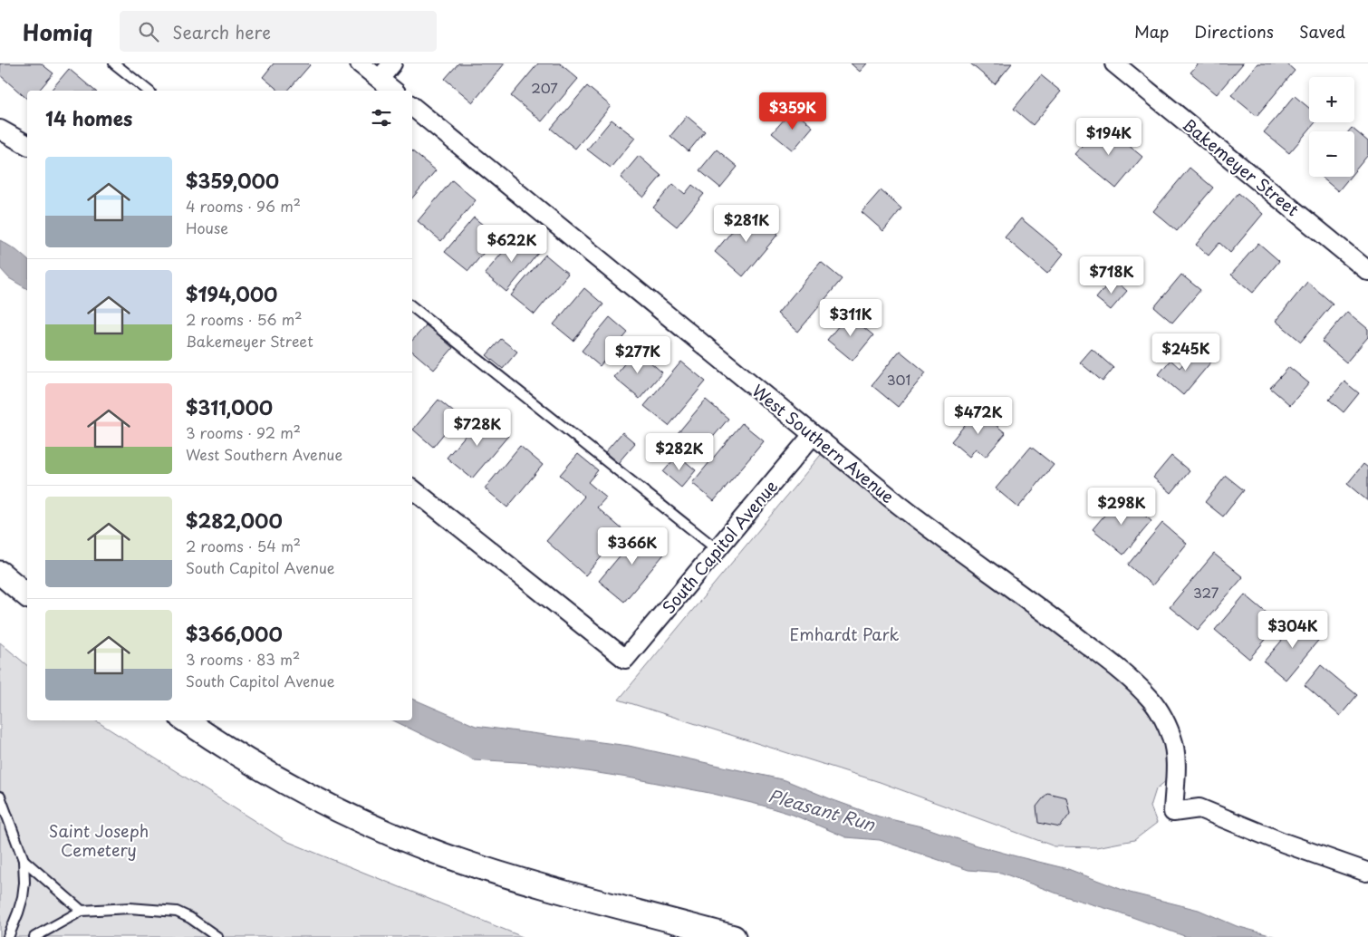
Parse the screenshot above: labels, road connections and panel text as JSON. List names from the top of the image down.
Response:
{
  "streets": {
    "street": ["Bakemeyer Street", "West Southern Avenue", "South Capitol Avenue"]
  },
  "crossings": [
    ["West Southern Avenue", "South Capitol Avenue"]
  ],
  "water": ["Pleasant Run"],
  "parks": ["Emhardt Park", "Saint Joseph Cemetery"],
  "house_numbers": ["207", "301", "327"],
  "page": {
    "header": "Homiq",
    "search": "Search here",
    "nav": ["Map", "Directions", "Saved"],
    "map_buttons": ["+", "−"],
    "heading": "14 homes",
    "price": [
      "$359K",
      "$194K",
      "$281K",
      "$622K",
      "$718K",
      "$311K",
      "$245K",
      "$277K",
      "$472K",
      "$728K",
      "$282K",
      "$298K",
      "$366K",
      "$304K"
    ],
    "list": [
      {
        "name": "$359,000",
        "note": "4 rooms · 96 m² · House"
      },
      {
        "name": "$194,000",
        "note": "2 rooms · 56 m² · Bakemeyer Street"
      },
      {
        "name": "$311,000",
        "note": "3 rooms · 92 m² · West Southern Avenue"
      },
      {
        "name": "$282,000",
        "note": "2 rooms · 54 m² · South Capitol Avenue"
      },
      {
        "name": "$366,000",
        "note": "3 rooms · 83 m² · South Capitol Avenue"
      }
    ]
  }
}
